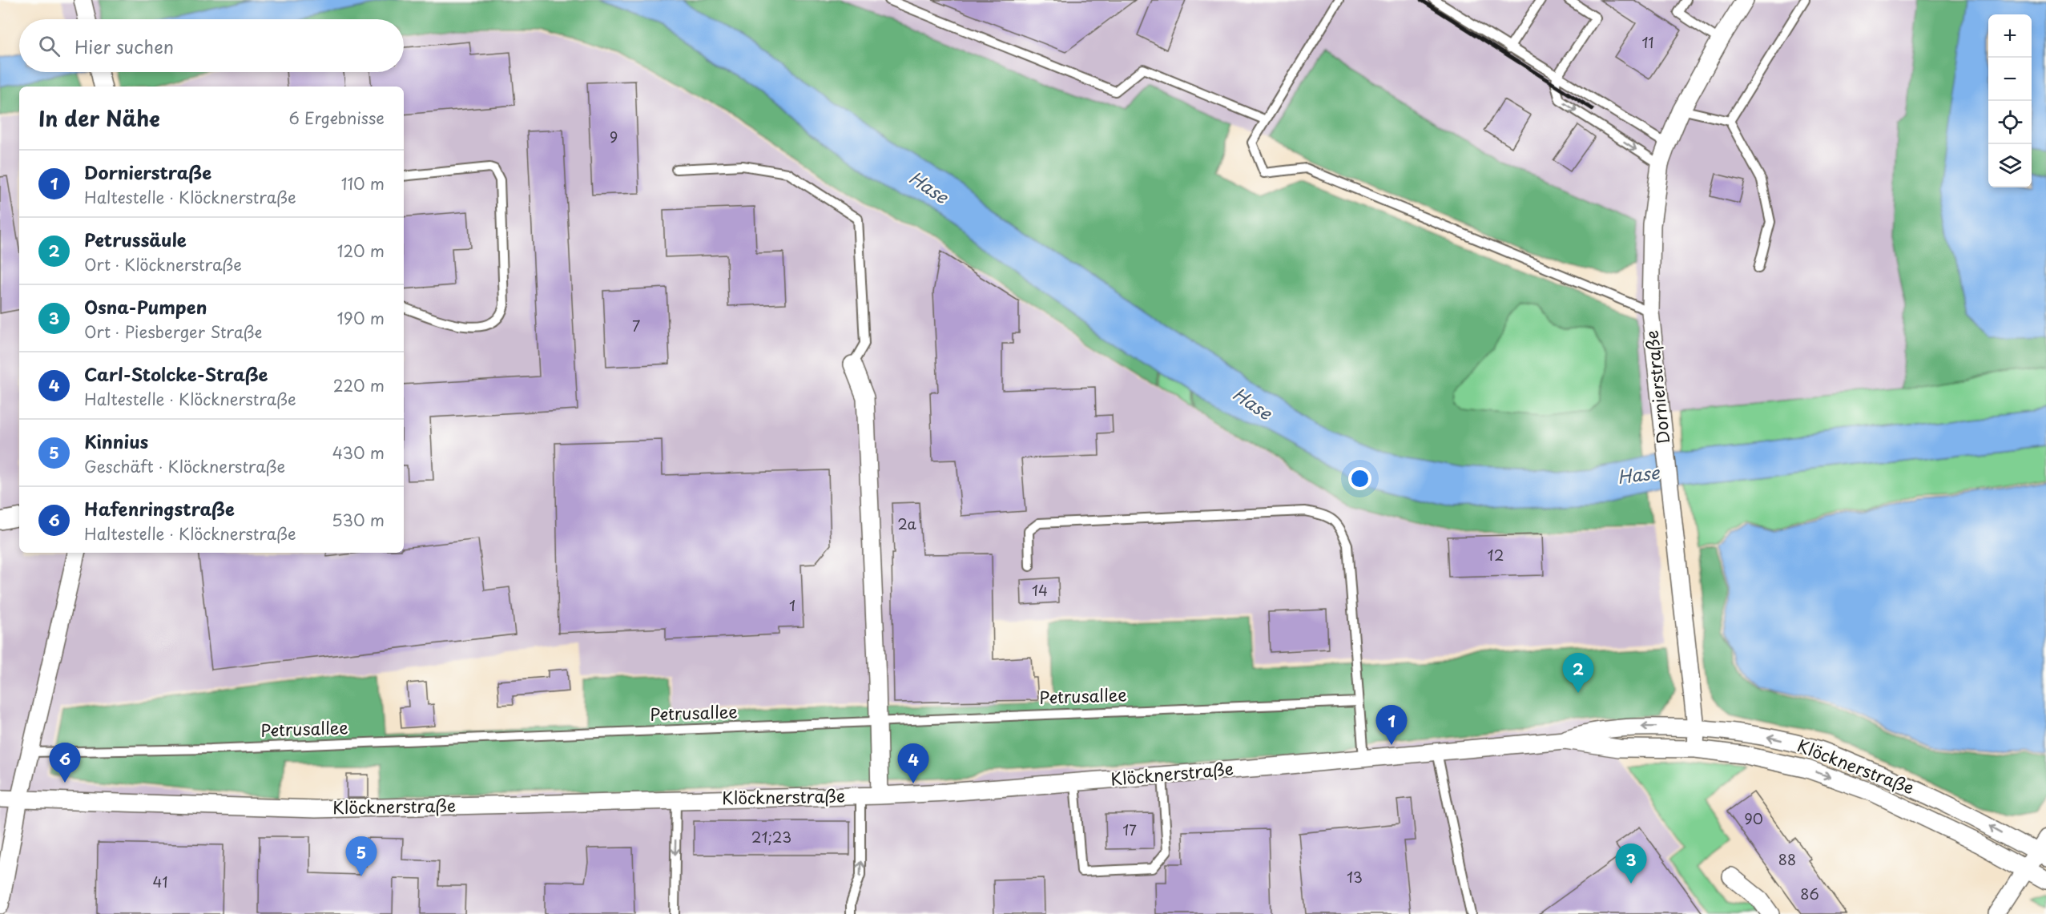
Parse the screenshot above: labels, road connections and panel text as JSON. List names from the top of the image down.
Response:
{
  "streets": {
    "street": ["Dornierstraße", "Klöcknerstraße"],
    "lane": ["Petrusallee"]
  },
  "crossings": [
    ["Dornierstraße", "Klöcknerstraße"]
  ],
  "water": ["Hase"],
  "house_numbers": [
    "11",
    "9",
    "7",
    "2a",
    "12",
    "14",
    "1",
    "90",
    "17",
    "21;23",
    "88",
    "13",
    "41",
    "86"
  ],
  "page": {
    "map_buttons": ["+", "−"],
    "search": "Hier suchen",
    "heading": ["In der Nähe", "6 Ergebnisse"],
    "list": [
      {
        "mark": "1",
        "name": "Dornierstraße",
        "note": "Haltestelle · Klöcknerstraße",
        "value": "110 m"
      },
      {
        "mark": "2",
        "name": "Petrussäule",
        "note": "Ort · Klöcknerstraße",
        "value": "120 m"
      },
      {
        "mark": "3",
        "name": "Osna-Pumpen",
        "note": "Ort · Piesberger Straße",
        "value": "190 m"
      },
      {
        "mark": "4",
        "name": "Carl-Stolcke-Straße",
        "note": "Haltestelle · Klöcknerstraße",
        "value": "220 m"
      },
      {
        "mark": "5",
        "name": "Kinnius",
        "note": "Geschäft · Klöcknerstraße",
        "value": "430 m"
      },
      {
        "mark": "6",
        "name": "Hafenringstraße",
        "note": "Haltestelle · Klöcknerstraße",
        "value": "530 m"
      }
    ],
    "pins": [
      "2",
      "1",
      "6",
      "4",
      "5",
      "3"
    ]
  }
}
